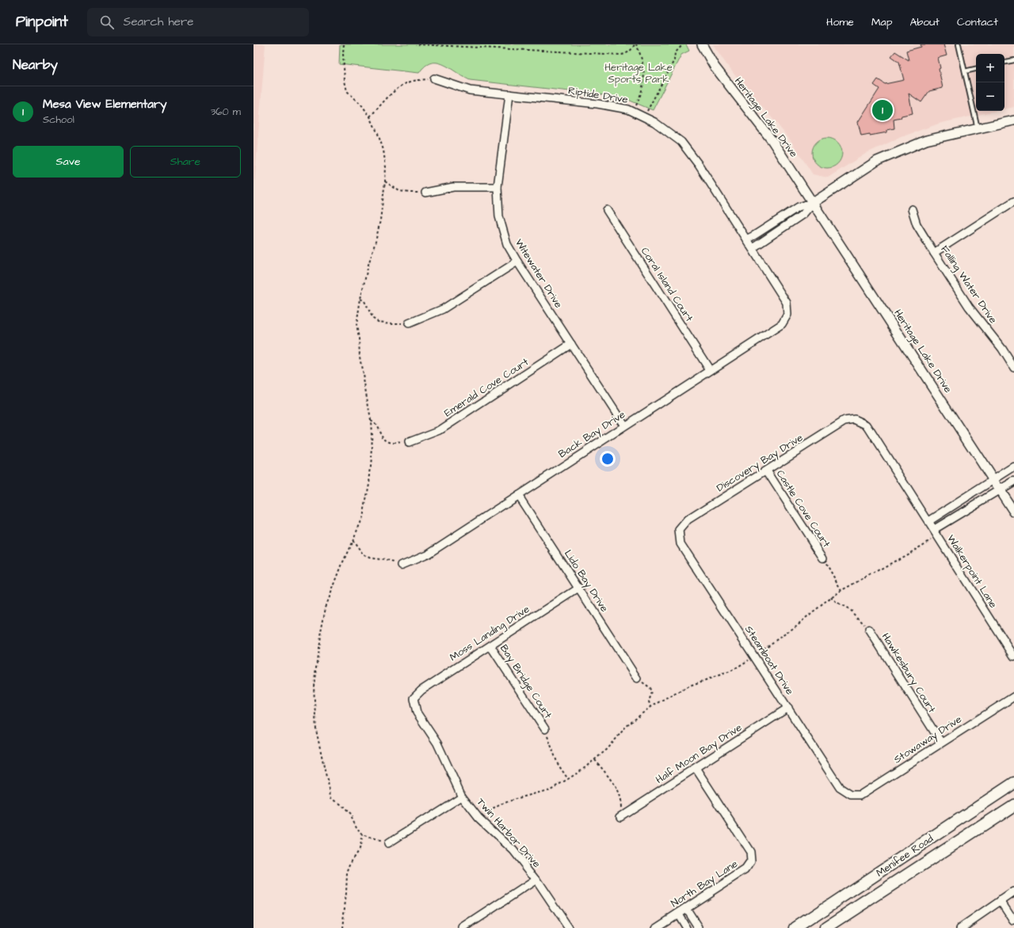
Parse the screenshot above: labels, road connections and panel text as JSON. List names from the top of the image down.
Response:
{
  "streets": {
    "main road": ["Menifee Road"],
    "street": [
      "Riptide Drive",
      "Heritage Lake Drive",
      "Witewater Drive",
      "Coral Island Court",
      "Falling Water Drive",
      "Emerald Cove Court",
      "Back Bay Drive",
      "Discovery Bay Drive",
      "Castle Cove Court",
      "Walkerpoint Lane",
      "Lido Bay Drive",
      "Moss Landing Drive",
      "Steamboat Drive",
      "Hawkesbury Court",
      "Bay Bridge Court",
      "Stowaway Drive",
      "Half Moon Bay Drive",
      "Twin Harbor Drive",
      "North Bay Lane"
    ]
  },
  "crossings": [
    ["Riptide Drive", "Witewater Drive"],
    ["Riptide Drive", "Back Bay Drive"],
    ["Heritage Lake Drive", "Walkerpoint Lane"],
    ["Witewater Drive", "Emerald Cove Court"],
    ["Witewater Drive", "Back Bay Drive"],
    ["Coral Island Court", "Back Bay Drive"],
    ["Back Bay Drive", "Lido Bay Drive"],
    ["Discovery Bay Drive", "Castle Cove Court"],
    ["Discovery Bay Drive", "Walkerpoint Lane"],
    ["Discovery Bay Drive", "Steamboat Drive"],
    ["Lido Bay Drive", "Moss Landing Drive"],
    ["Moss Landing Drive", "Bay Bridge Court"],
    ["Moss Landing Drive", "Twin Harbor Drive"],
    ["Steamboat Drive", "Stowaway Drive"],
    ["Steamboat Drive", "Half Moon Bay Drive"],
    ["Hawkesbury Court", "Stowaway Drive"],
    ["Half Moon Bay Drive", "North Bay Lane"]
  ],
  "parks": ["Heritage Lake Sports Park"],
  "page": {
    "header": "Pinpoint",
    "search": "Search here",
    "nav": [
      "Home",
      "Map",
      "About",
      "Contact"
    ],
    "heading": "Nearby",
    "map_buttons": ["+", "−"],
    "list": [
      {
        "mark": "1",
        "name": "Mesa View Elementary",
        "note": "School",
        "value": "360 m"
      }
    ],
    "pins": "1",
    "buttons": ["Save", "Share"]
  }
}
